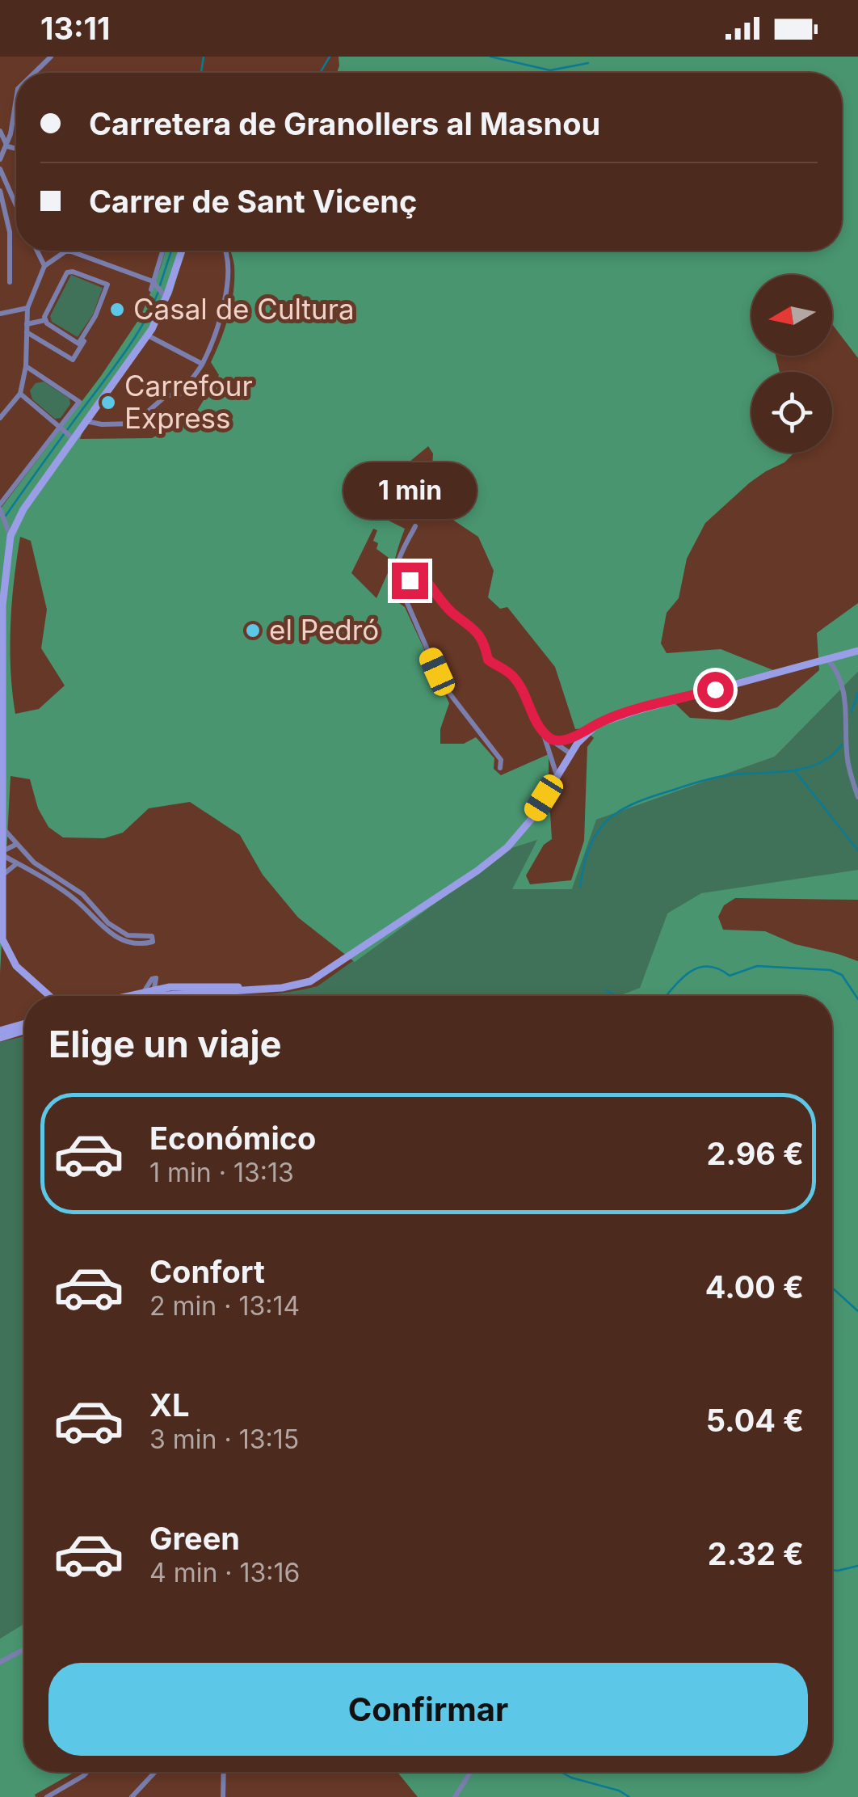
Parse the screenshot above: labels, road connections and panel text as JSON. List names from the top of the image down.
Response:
{
  "places": ["Casal de Cultura", "Carrefour Express", "el Pedró"],
  "north": "left",
  "page": {
    "status": "13:11",
    "banner": ["Carretera de Granollers al Masnou", "Carrer de Sant Vicenç"],
    "bubble": "1 min",
    "heading": "Elige un viaje",
    "list": [
      {
        "name": "Económico",
        "note": "1 min · 13:13",
        "value": "2.96 €"
      },
      {
        "name": "Confort",
        "note": "2 min · 13:14",
        "value": "4.00 €"
      },
      {
        "name": "XL",
        "note": "3 min · 13:15",
        "value": "5.04 €"
      },
      {
        "name": "Green",
        "note": "4 min · 13:16",
        "value": "2.32 €"
      }
    ],
    "buttons": "Confirmar"
  }
}
